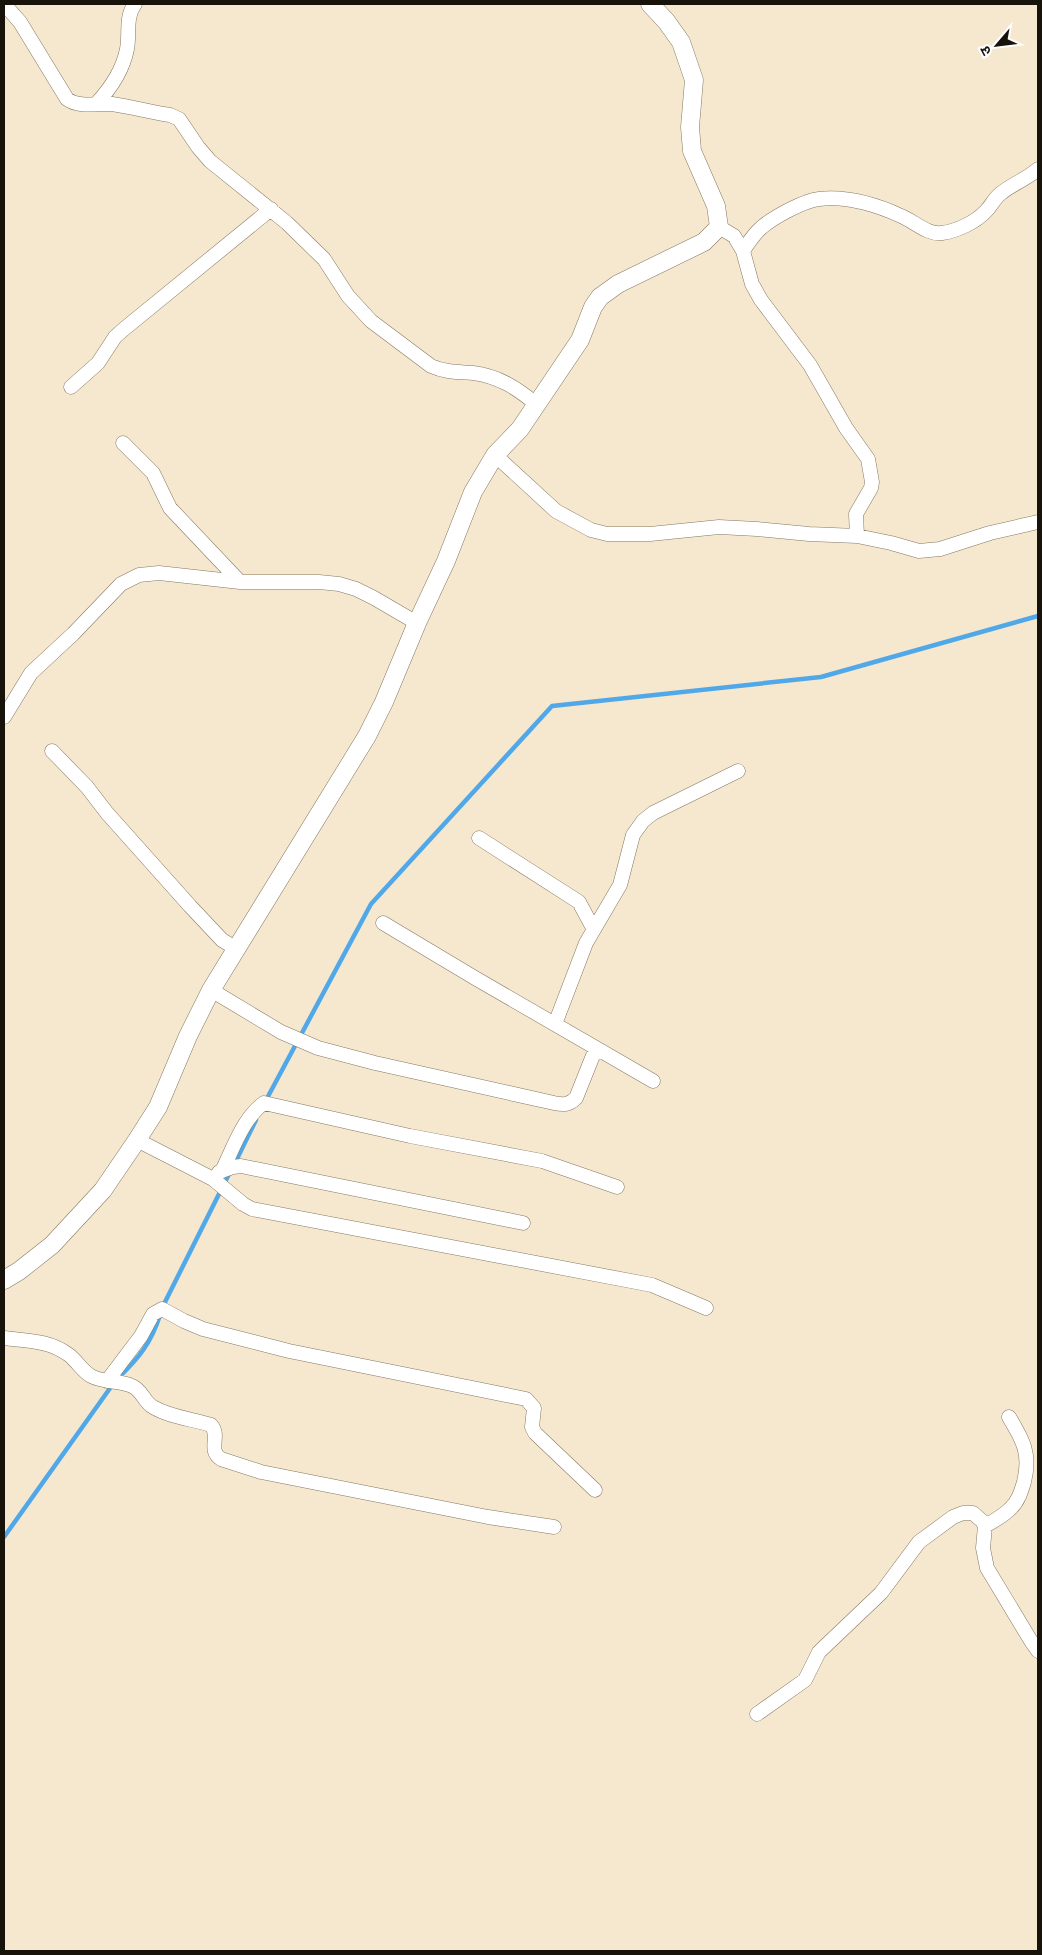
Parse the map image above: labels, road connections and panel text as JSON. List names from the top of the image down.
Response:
{
  "north": "bottom left"
}
